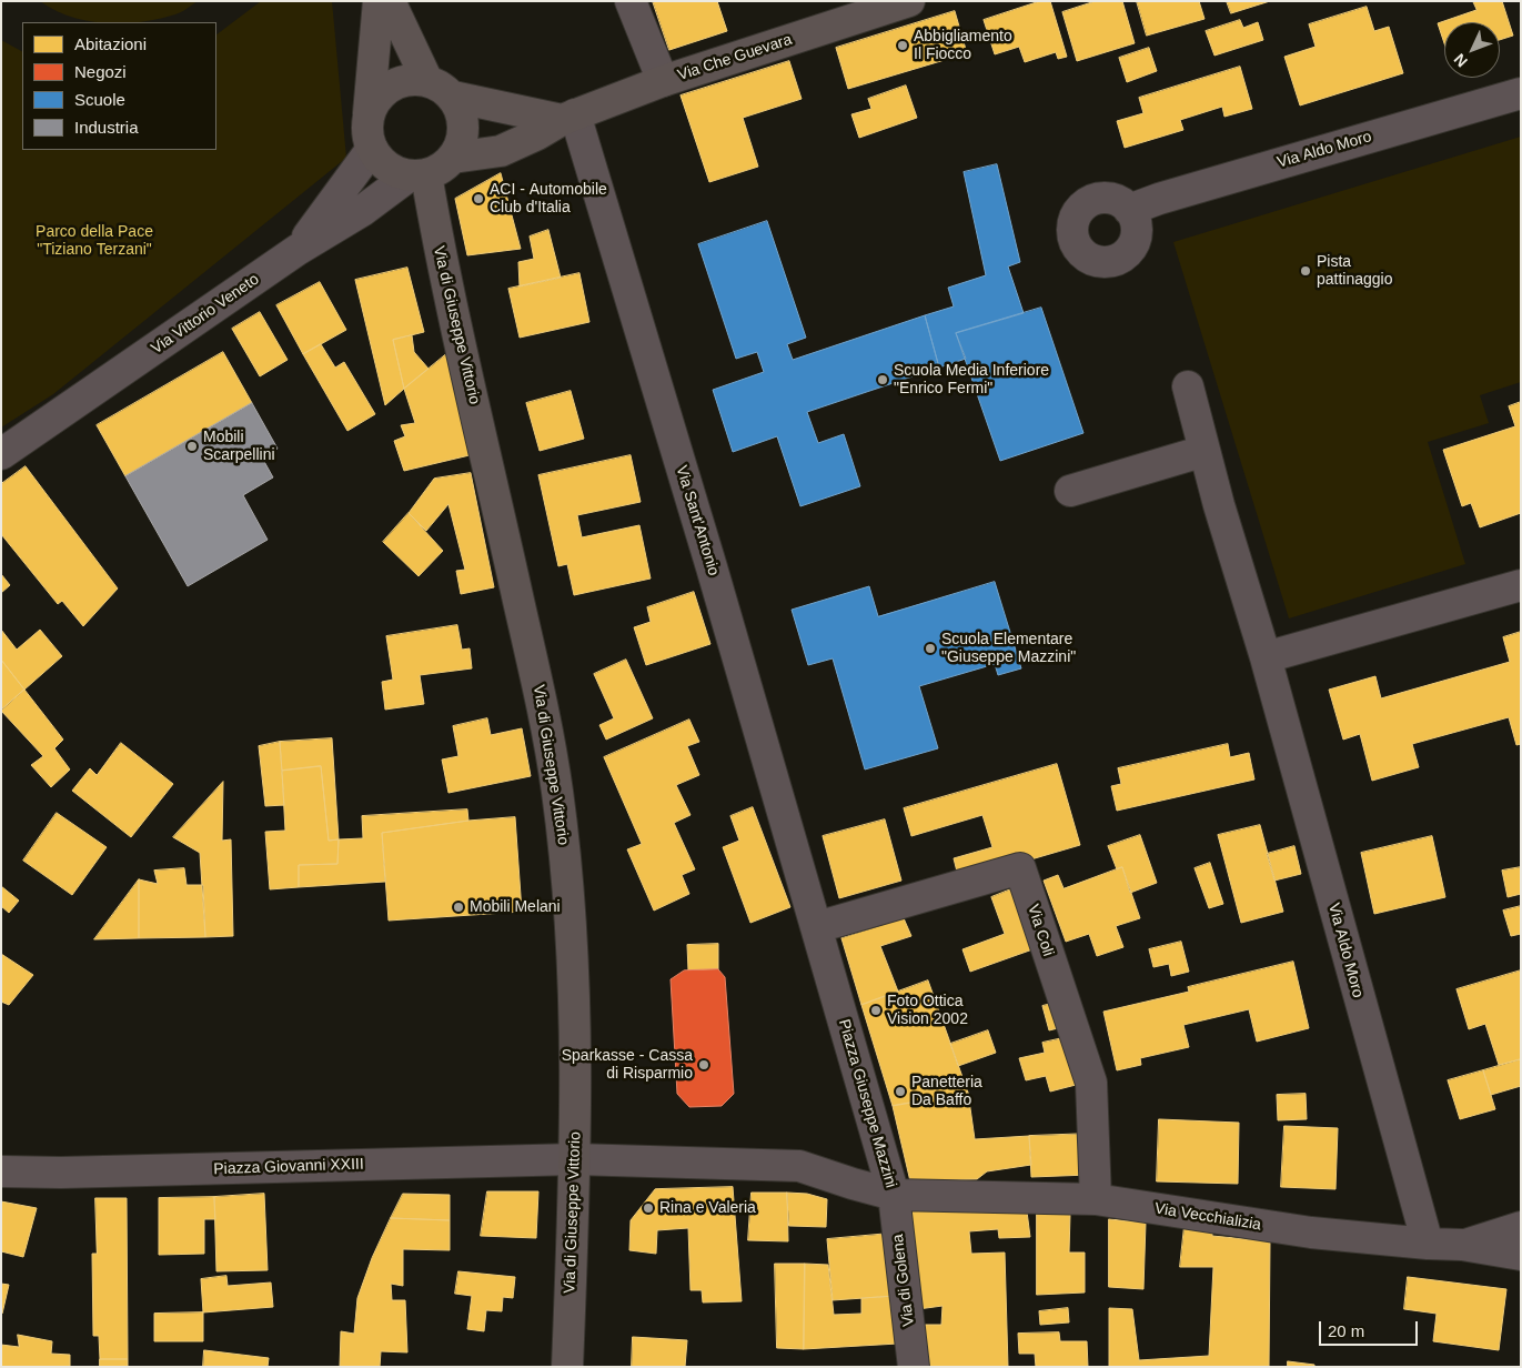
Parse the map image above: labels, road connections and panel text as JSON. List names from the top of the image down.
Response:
{
  "streets": {
    "main road": ["Via Che Guevara", "Via di Giuseppe Vittorio"],
    "street": [
      "Via Aldo Moro",
      "Via Vittorio Veneto",
      "Via Sant'Antonio",
      "Via Coli",
      "Piazza Giuseppe Mazzini",
      "Piazza Giovanni XXIII",
      "Via Vecchializia",
      "Via di Golena"
    ]
  },
  "crossings": [
    ["Via Che Guevara", "Via Vittorio Veneto"],
    ["Via Che Guevara", "Via di Giuseppe Vittorio"],
    ["Via Che Guevara", "Via Sant'Antonio"],
    ["Via Aldo Moro", "Via Vecchializia"],
    ["Via Vittorio Veneto", "Via di Giuseppe Vittorio"],
    ["Via di Giuseppe Vittorio", "Piazza Giuseppe Mazzini"],
    ["Via di Giuseppe Vittorio", "Piazza Giovanni XXIII"],
    ["Via Sant'Antonio", "Via Coli"],
    ["Via Sant'Antonio", "Piazza Giuseppe Mazzini"],
    ["Via Coli", "Piazza Giuseppe Mazzini"],
    ["Via Coli", "Via Vecchializia"],
    ["Piazza Giuseppe Mazzini", "Piazza Giovanni XXIII"],
    ["Piazza Giuseppe Mazzini", "Via Vecchializia"],
    ["Piazza Giuseppe Mazzini", "Via di Golena"],
    ["Via Vecchializia", "Via di Golena"]
  ],
  "parks": ["Parco della Pace \"Tiziano Terzani\""],
  "places": [
    "Abbigliamento Il Fiocco",
    "ACI - Automobile Club d'Italia",
    "Pista pattinaggio",
    "Scuola Media Inferiore \"Enrico Fermi\"",
    "Mobili Scarpellini",
    "Scuola Elementare \"Giuseppe Mazzini\"",
    "Mobili Melani",
    "Foto Ottica Vision 2002",
    "Sparkasse - Cassa di Risparmio",
    "Panetteria Da Baffo",
    "Rina e Valeria"
  ],
  "legend": [
    "Abitazioni",
    "Negozi",
    "Scuole",
    "Industria"
  ],
  "scale_bar": "20 m",
  "north": "bottom left"
}
